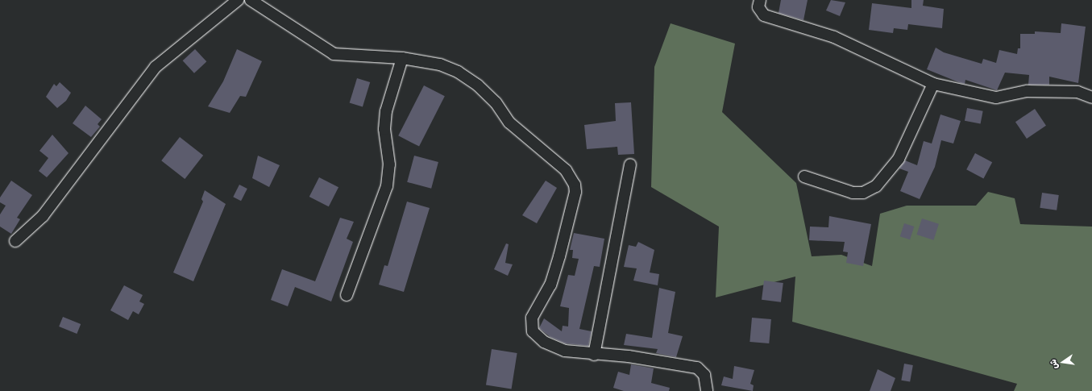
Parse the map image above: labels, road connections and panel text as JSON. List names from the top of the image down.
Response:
{
  "north": "left"
}
